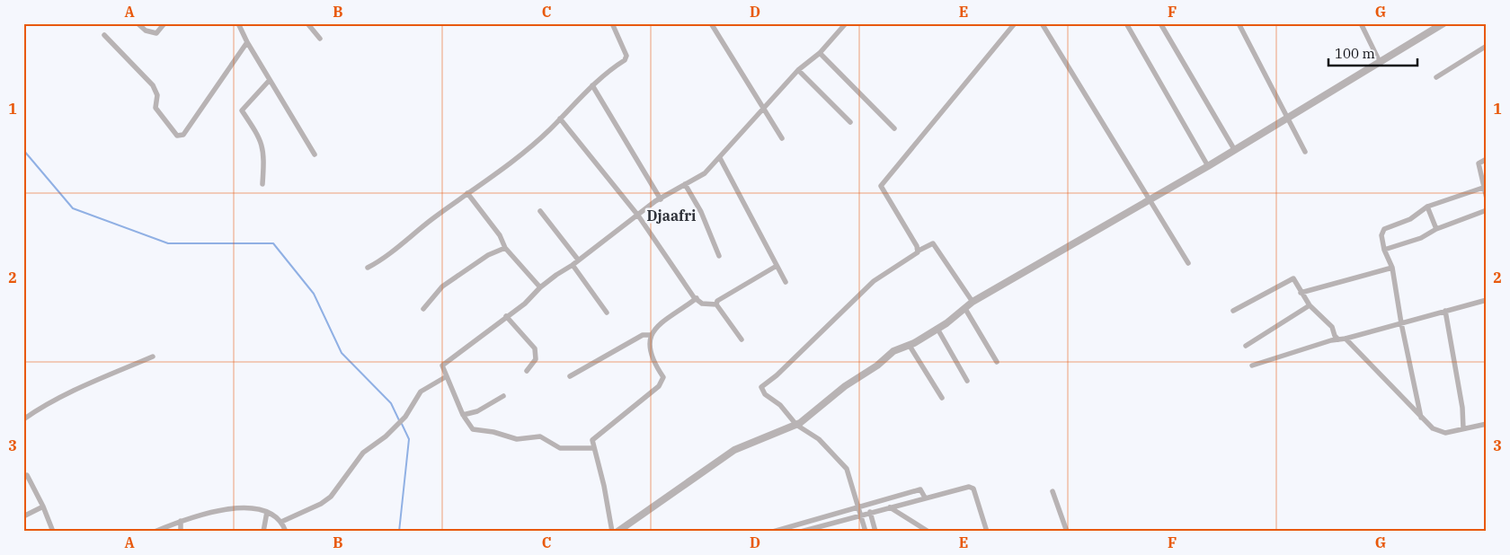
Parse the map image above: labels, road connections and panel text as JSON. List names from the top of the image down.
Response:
{
  "districts": ["Djaafri"],
  "scale_bar": "100 m",
  "grid": {
    "columns": [
      "A",
      "B",
      "C",
      "D",
      "E",
      "F",
      "G"
    ],
    "rows": ["1", "2", "3"]
  }
}
